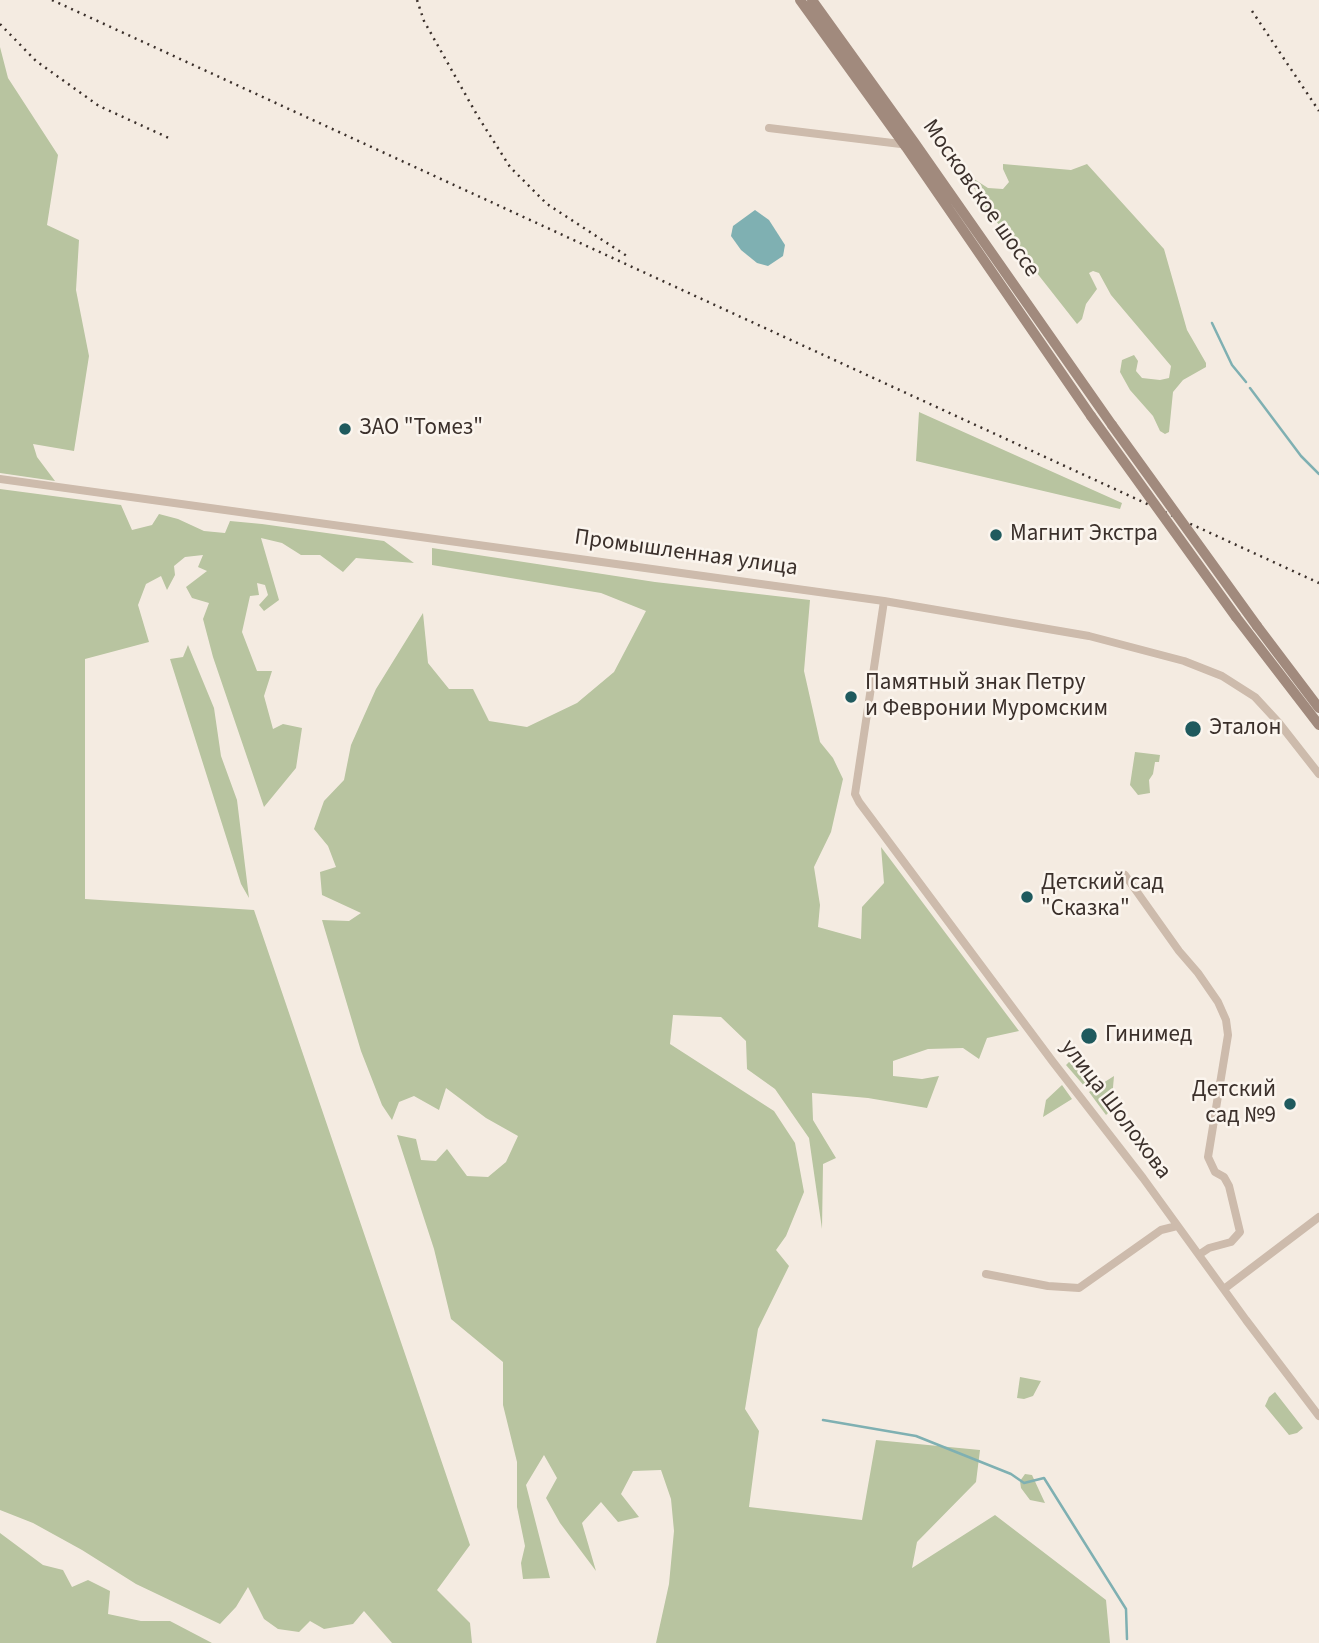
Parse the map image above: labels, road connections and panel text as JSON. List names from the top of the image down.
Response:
{
  "streets": {
    "main road": ["Московское шоссе"],
    "street": ["Промышленная улица", "улица Шолохова"]
  },
  "crossings": [
    ["Промышленная улица", "улица Шолохова"]
  ],
  "places": [
    "ЗАО \"Томез\"",
    "Магнит Экстра",
    "Памятный знак Петру и Февронии Муромским",
    "Эталон",
    "Детский сад \"Сказка\"",
    "Гинимед",
    "Детский сад №9"
  ]
}
